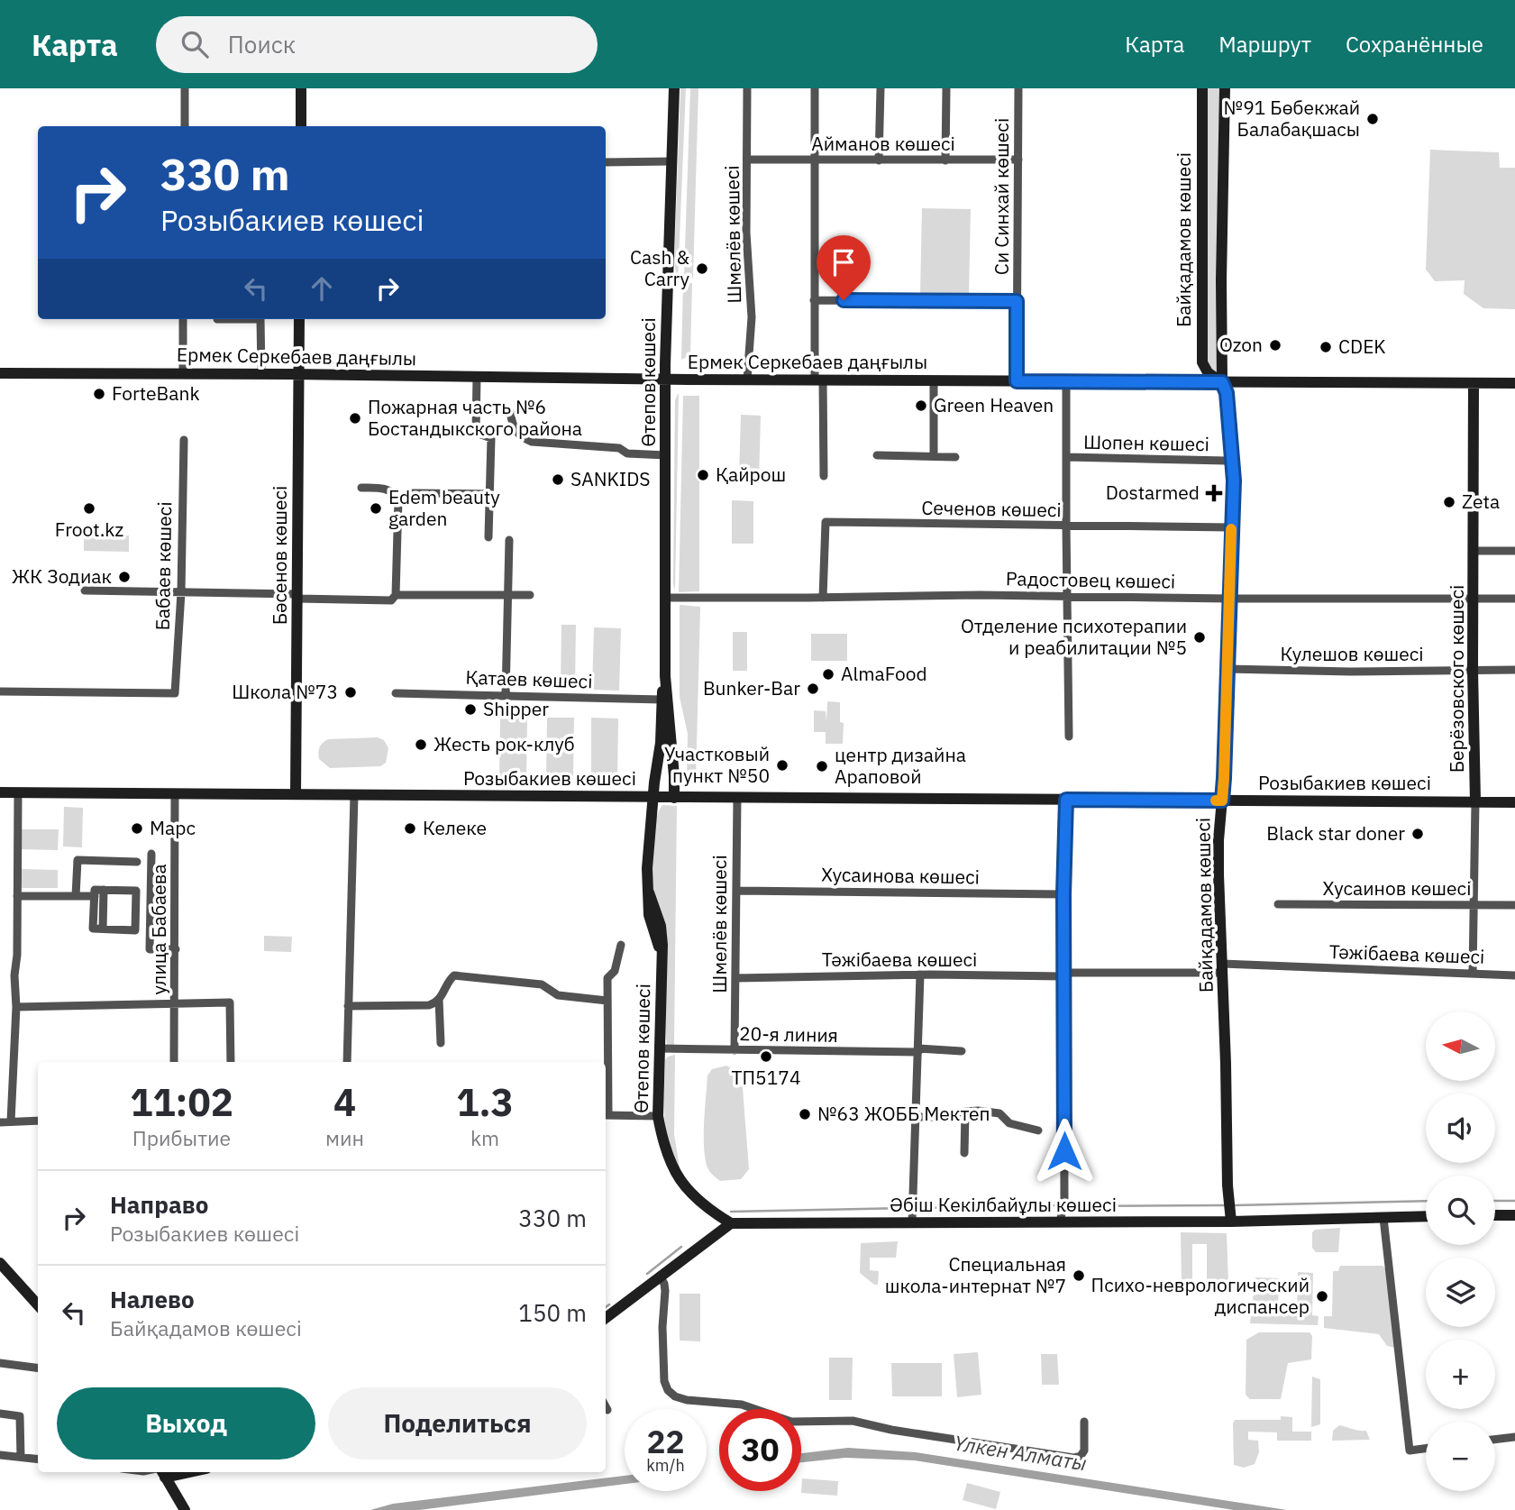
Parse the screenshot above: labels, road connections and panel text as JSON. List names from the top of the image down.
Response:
{
  "streets": {
    "street": [
      "Айманов көшесі",
      "Си Синхай көшесі",
      "Шмелёв көшесі",
      "Байқадамов көшесі",
      "Ермек Серкебаев даңғылы",
      "Өтепов көшесі",
      "Шопен көшесі",
      "Сеченов көшесі",
      "Бәсенов көшесі",
      "Бабаев көшесі",
      "Радостовец көшесі",
      "Кулешов көшесі",
      "Берёзовского көшесі",
      "Қатаев көшесі",
      "Розыбакиев көшесі",
      "Хусаинова көшесі",
      "Хусаинов көшесі",
      "улица Бабаева",
      "Тәжібаева көшесі",
      "20-я линия",
      "Әбіш Кекілбайұлы көшесі"
    ]
  },
  "crossings": [
    ["Айманов көшесі", "Си Синхай көшесі"],
    ["Айманов көшесі", "Шмелёв көшесі"],
    ["Си Синхай көшесі", "Ермек Серкебаев даңғылы"],
    ["Шмелёв көшесі", "Ермек Серкебаев даңғылы"],
    ["Шмелёв көшесі", "Розыбакиев көшесі"],
    ["Шмелёв көшесі", "Хусаинова көшесі"],
    ["Шмелёв көшесі", "Тәжібаева көшесі"],
    ["Шмелёв көшесі", "20-я линия"],
    ["Байқадамов көшесі", "Ермек Серкебаев даңғылы"],
    ["Байқадамов көшесі", "Сеченов көшесі"],
    ["Байқадамов көшесі", "Радостовец көшесі"],
    ["Байқадамов көшесі", "Кулешов көшесі"],
    ["Байқадамов көшесі", "Розыбакиев көшесі"],
    ["Байқадамов көшесі", "Тәжібаева көшесі"],
    ["Байқадамов көшесі", "Әбіш Кекілбайұлы көшесі"],
    ["Ермек Серкебаев даңғылы", "Өтепов көшесі"],
    ["Ермек Серкебаев даңғылы", "Бәсенов көшесі"],
    ["Ермек Серкебаев даңғылы", "Берёзовского көшесі"],
    ["Өтепов көшесі", "Радостовец көшесі"],
    ["Өтепов көшесі", "Қатаев көшесі"],
    ["Өтепов көшесі", "Розыбакиев көшесі"],
    ["Өтепов көшесі", "20-я линия"],
    ["Өтепов көшесі", "Әбіш Кекілбайұлы көшесі"],
    ["Сеченов көшесі", "Радостовец көшесі"],
    ["Бәсенов көшесі", "Розыбакиев көшесі"],
    ["Радостовец көшесі", "Берёзовского көшесі"],
    ["Кулешов көшесі", "Берёзовского көшесі"],
    ["Берёзовского көшесі", "Розыбакиев көшесі"],
    ["Берёзовского көшесі", "Хусаинов көшесі"],
    ["Берёзовского көшесі", "Тәжібаева көшесі"],
    ["Розыбакиев көшесі", "улица Бабаева"]
  ],
  "water": ["Үлкен Алматы"],
  "places": {
    "other": [
      "№91 Бөбекжай Балабақшасы",
      "Cash & Carry",
      "Ozon",
      "CDEK",
      "ForteBank",
      "Green Heaven",
      "Пожарная часть №6 Бостандыкского района",
      "Қайрош",
      "SANKIDS",
      "Zeta",
      "Froot.kz",
      "Edem beauty garden",
      "ЖК Зодиак",
      "Отделение психотерапии и реабилитации №5",
      "AlmaFood",
      "Bunker-Bar",
      "Школа №73",
      "Shipper",
      "Жесть рок-клуб",
      "Участковый пункт №50",
      "центр дизайна Араповой",
      "Марс",
      "Келеке",
      "Black star doner",
      "ТП5174",
      "№63 ЖОББ Мектеп",
      "Специальная школа-интернат №7",
      "Психо-неврологический диспансер"
    ],
    "health": ["Dostarmed"]
  },
  "north": "left",
  "page": {
    "header": "Карта",
    "search": "Поиск",
    "nav": ["Карта", "Маршрут", "Сохранённые"],
    "turn": ["330 m", "Розыбакиев көшесі"],
    "map_buttons": ["+", "−"],
    "eta": [
      "11:02",
      "Прибытие",
      "4",
      "мин",
      "1.3",
      "km"
    ],
    "list": [
      {
        "name": "Направо",
        "note": "Розыбакиев көшесі",
        "value": "330 m"
      },
      {
        "name": "Налево",
        "note": "Байқадамов көшесі",
        "value": "150 m"
      }
    ],
    "buttons": ["Выход", "Поделиться"],
    "speed": "22 km/h",
    "limit": "30"
  }
}
